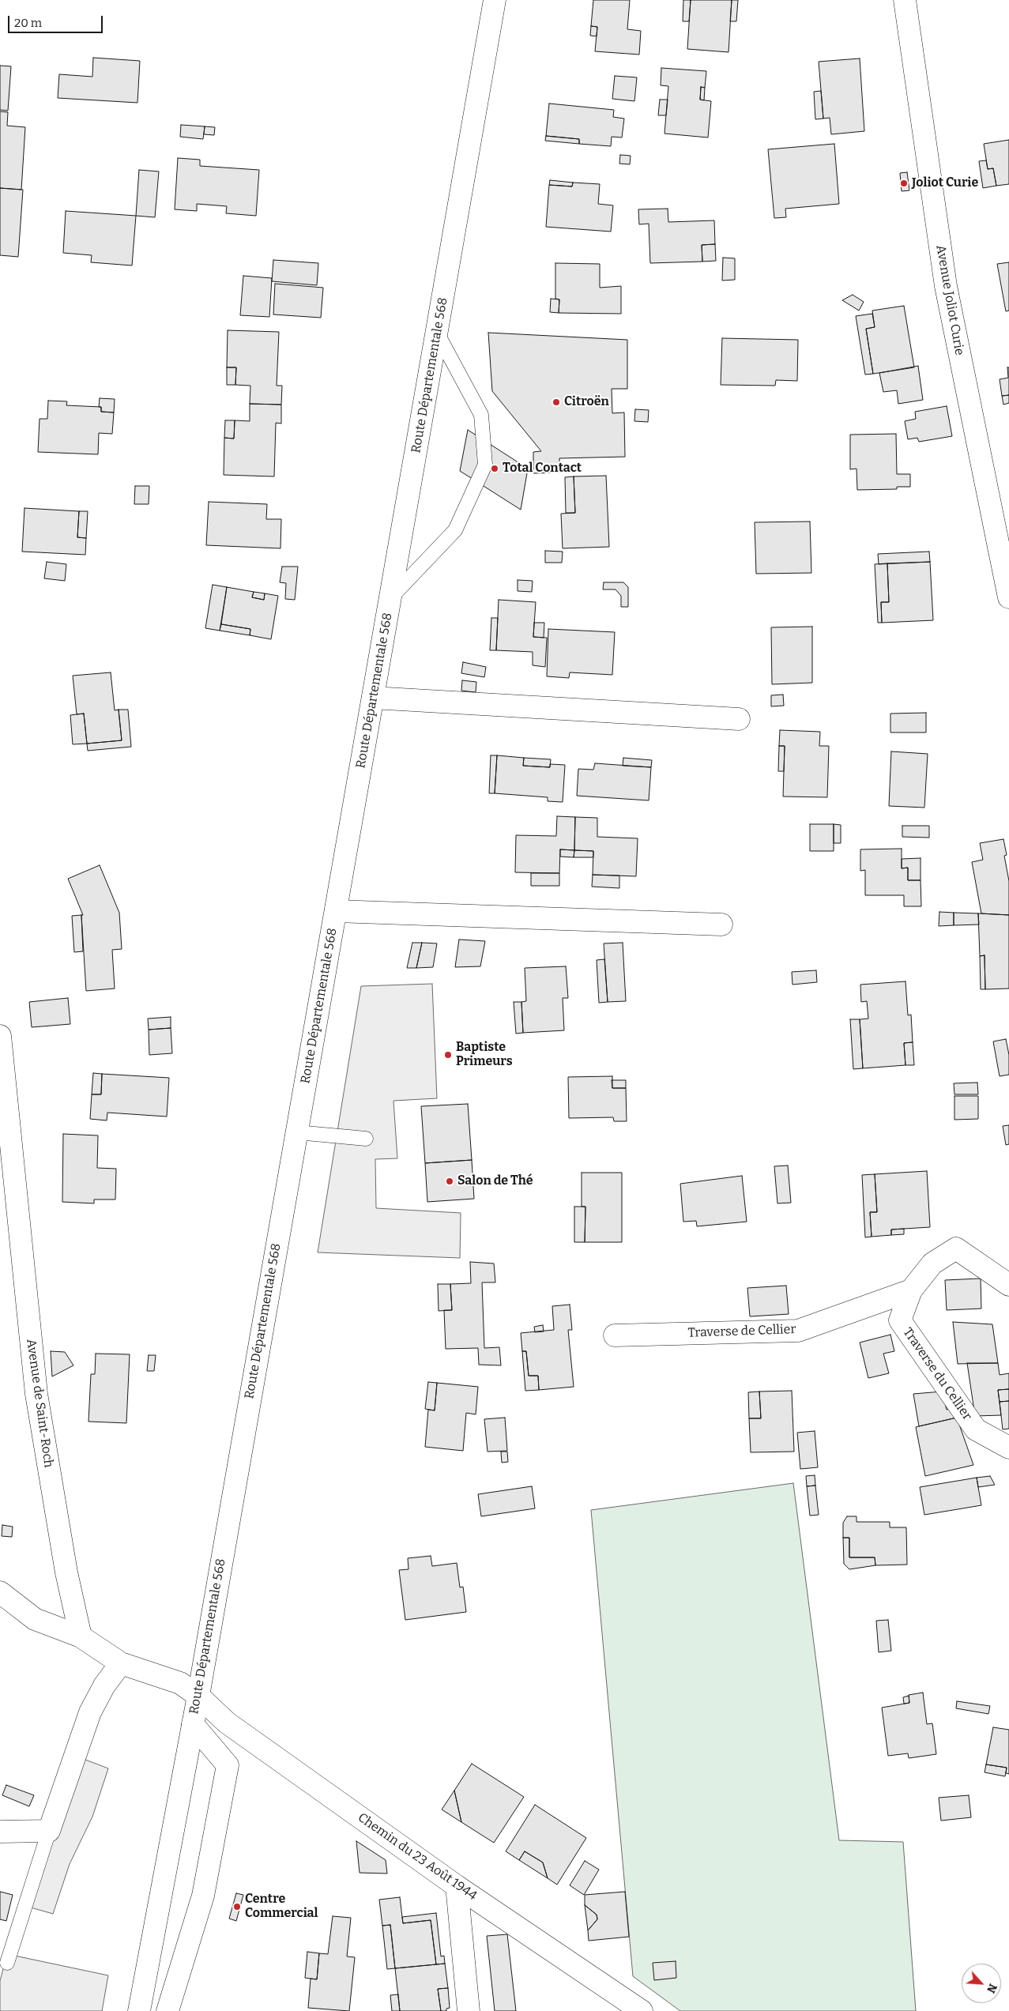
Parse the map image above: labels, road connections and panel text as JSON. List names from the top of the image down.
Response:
{
  "streets": {
    "street": [
      "Avenue Joliot Curie",
      "Route Départementale 568",
      "Traverse de Cellier",
      "Traverse du Cellier",
      "Avenue de Saint-Roch",
      "Chemin du 23 Août 1944"
    ]
  },
  "crossings": [
    ["Route Départementale 568", "Chemin du 23 Août 1944"],
    ["Traverse de Cellier", "Traverse du Cellier"]
  ],
  "places": [
    "Joliot Curie",
    "Citroën",
    "Total Contact",
    "Baptiste Primeurs",
    "Salon de Thé",
    "Centre Commercial"
  ],
  "scale_bar": "20 m",
  "north": "bottom right"
}
